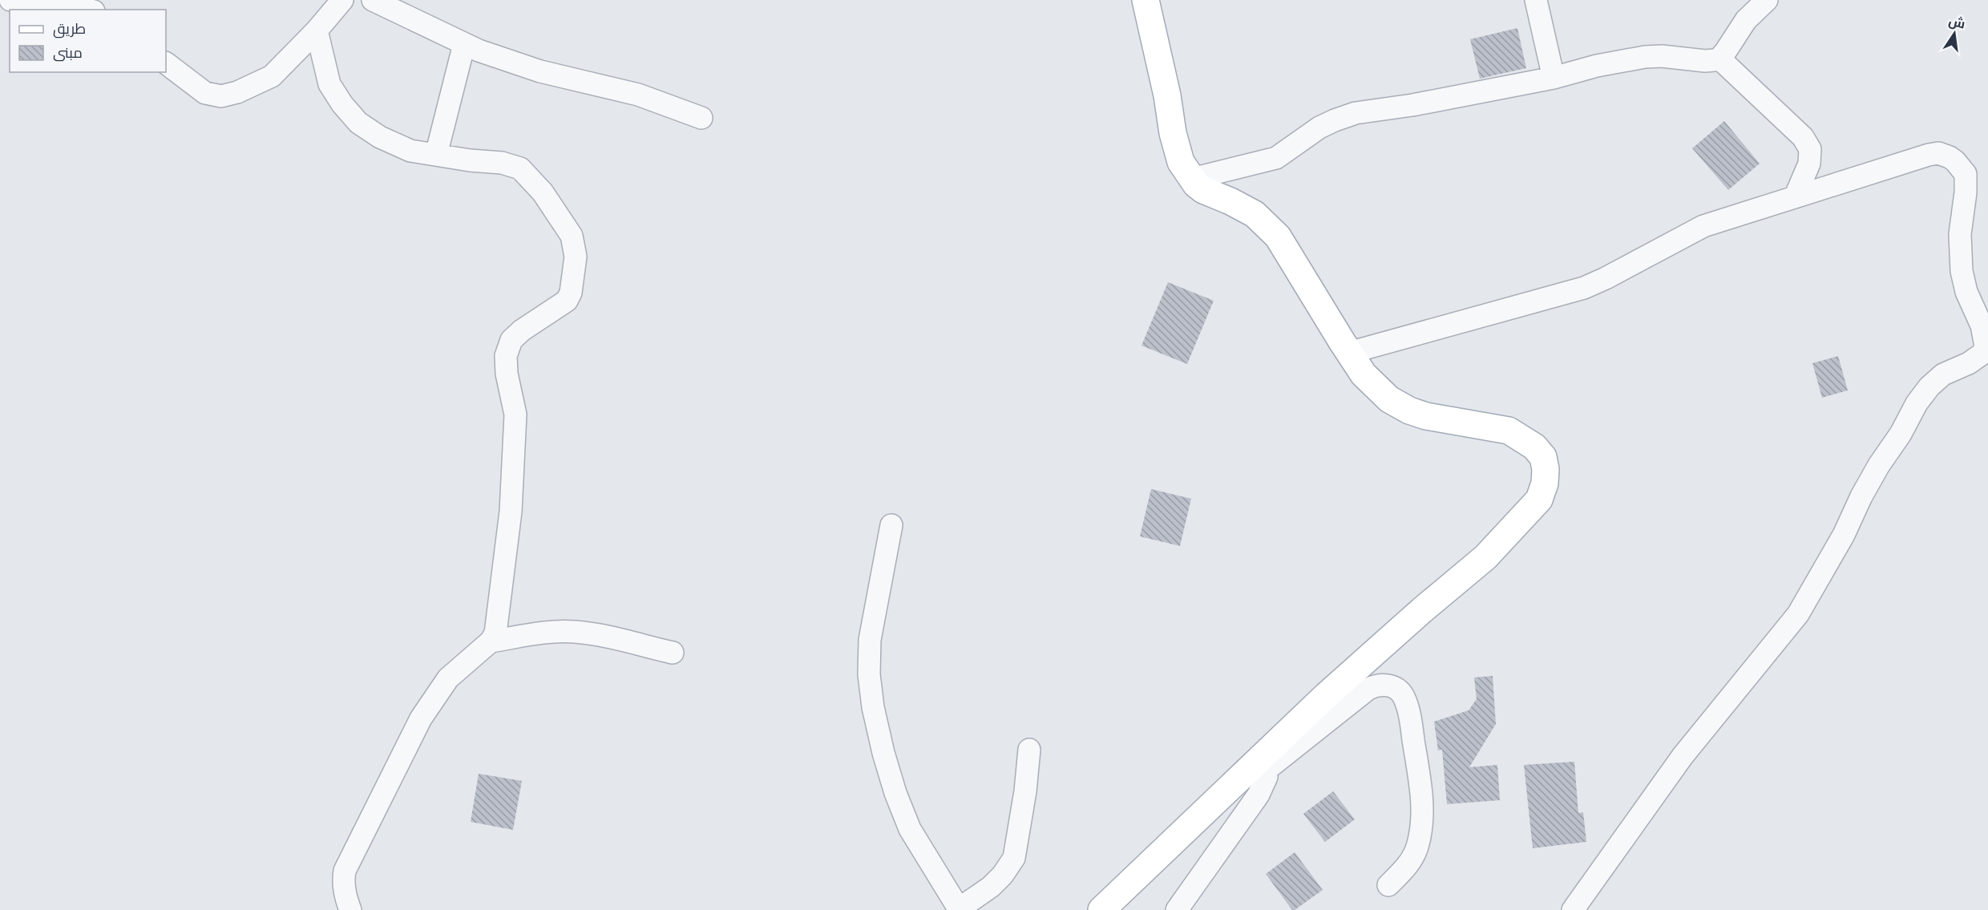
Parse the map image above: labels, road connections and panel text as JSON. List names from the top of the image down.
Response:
{
  "legend": ["طريق", "مبنى"],
  "north": "top"
}
